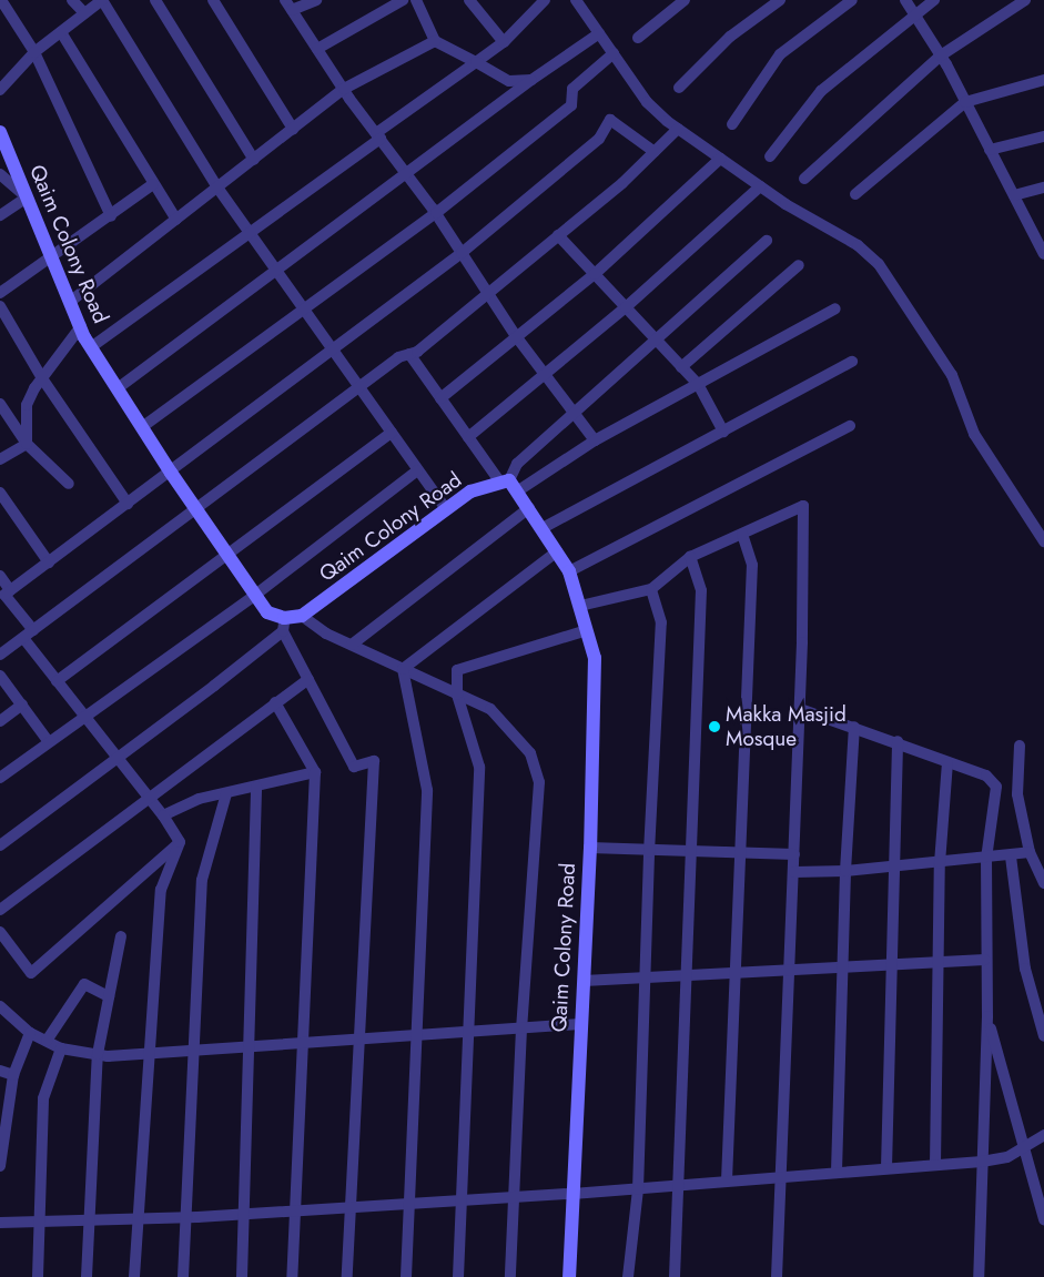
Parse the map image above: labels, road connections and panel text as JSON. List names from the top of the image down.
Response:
{
  "streets": {
    "street": ["Qaim Colony Road"]
  },
  "places": ["Makka Masjid Mosque"]
}
